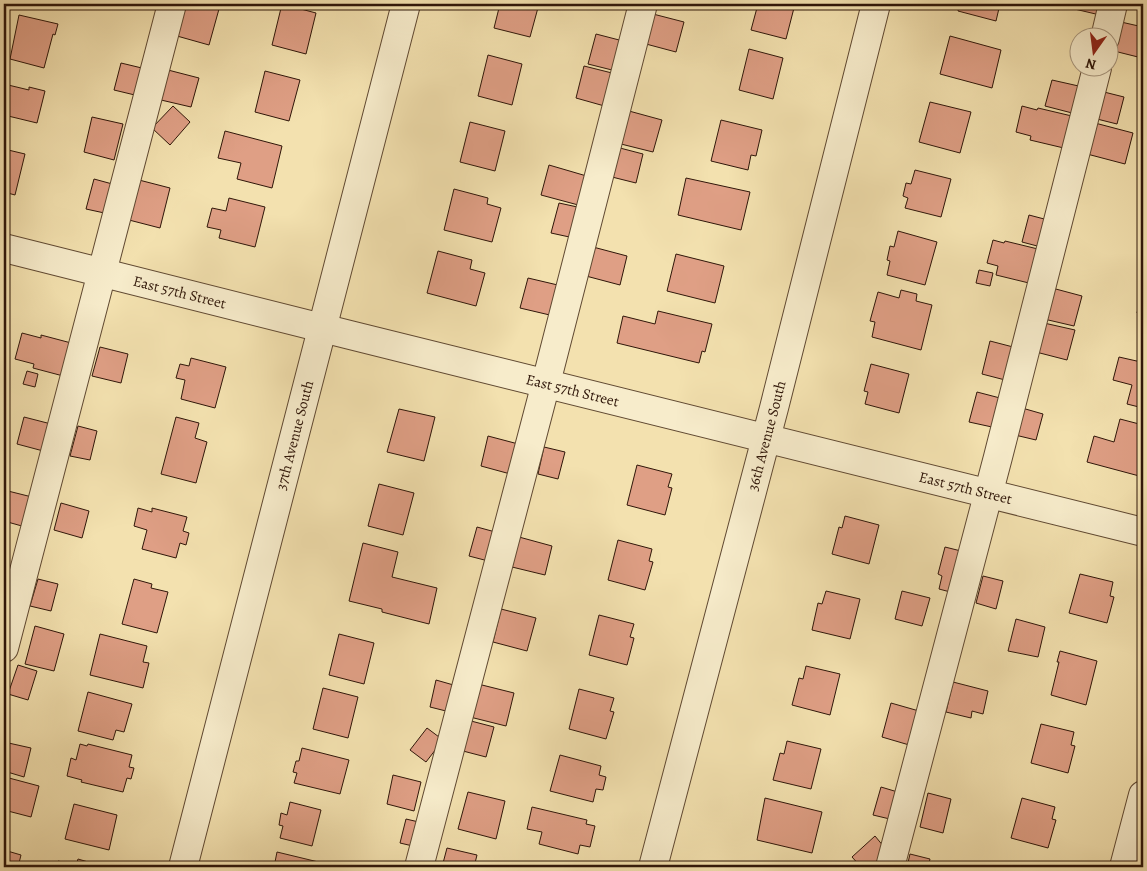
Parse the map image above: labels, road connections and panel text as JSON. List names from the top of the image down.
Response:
{
  "streets": {
    "street": ["East 57th Street", "37th Avenue South", "36th Avenue South"]
  },
  "crossings": [
    ["East 57th Street", "37th Avenue South"],
    ["East 57th Street", "36th Avenue South"]
  ],
  "north": "bottom"
}
